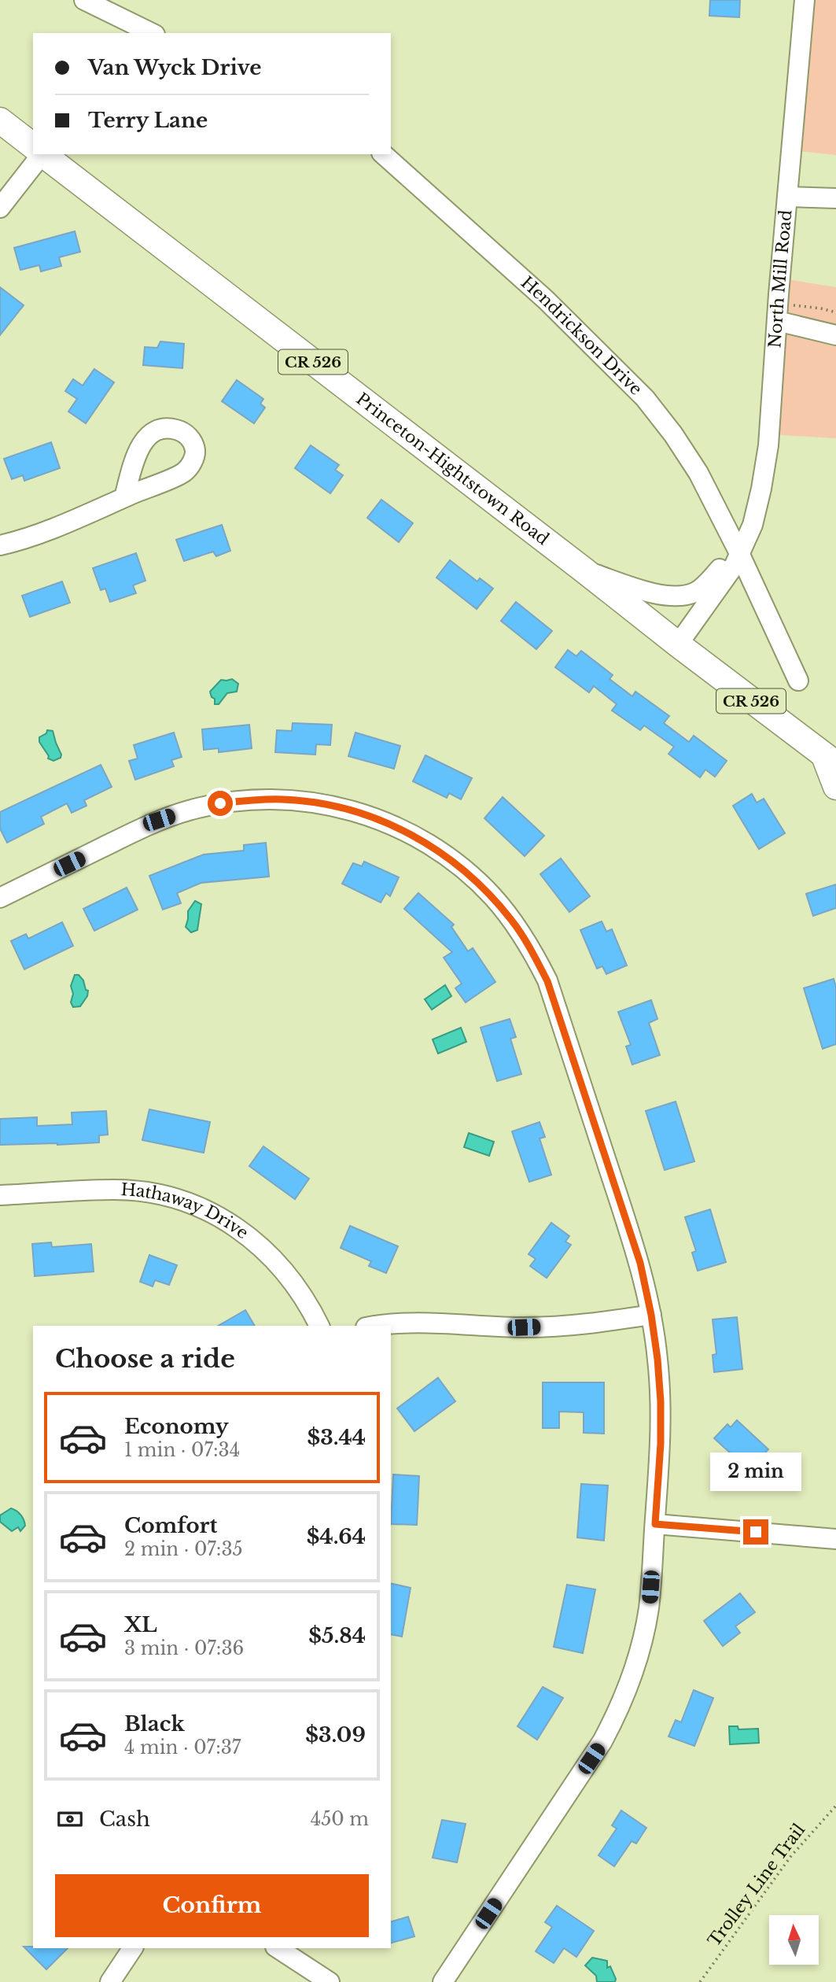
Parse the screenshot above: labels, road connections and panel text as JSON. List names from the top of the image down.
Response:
{
  "streets": {
    "main road": ["CR 526", "Princeton-Hightstown Road"],
    "street": ["North Mill Road", "Hendrickson Drive", "Hathaway Drive"],
    "path": ["Trolley Line Trail"]
  },
  "crossings": [
    ["North Mill Road", "Hendrickson Drive"],
    ["North Mill Road", "Princeton-Hightstown Road"],
    ["CR 526", "Princeton-Hightstown Road"]
  ],
  "north": "top",
  "page": {
    "banner": ["Van Wyck Drive", "Terry Lane"],
    "heading": "Choose a ride",
    "list": [
      {
        "name": "Economy",
        "note": "1 min · 07:34",
        "value": "$3.44"
      },
      {
        "name": "Comfort",
        "note": "2 min · 07:35",
        "value": "$4.64"
      },
      {
        "name": "XL",
        "note": "3 min · 07:36",
        "value": "$5.84"
      },
      {
        "name": "Black",
        "note": "4 min · 07:37",
        "value": "$3.09"
      }
    ],
    "bubble": "2 min",
    "pay": ["Cash", "450 m"],
    "buttons": "Confirm"
  }
}
